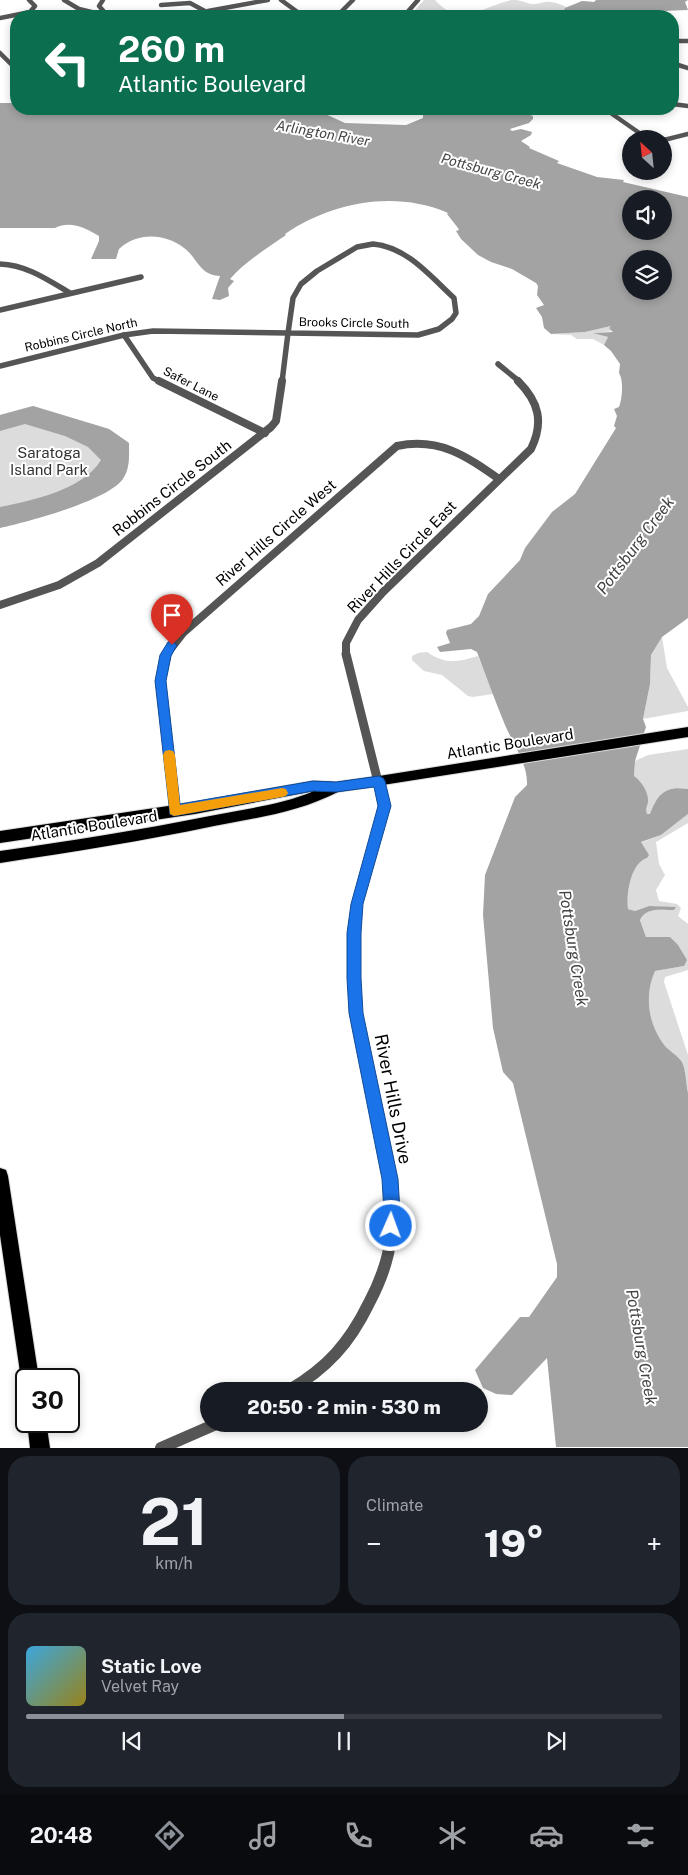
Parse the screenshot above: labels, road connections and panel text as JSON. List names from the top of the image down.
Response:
{
  "streets": {
    "main road": ["Atlantic Boulevard"],
    "street": [
      "Brooks Circle South",
      "Robbins Circle North",
      "Safer Lane",
      "Robbins Circle South",
      "River Hills Circle West",
      "River Hills Circle East",
      "River Hills Drive"
    ]
  },
  "crossings": [
    ["Brooks Circle South", "Robbins Circle North"],
    ["Brooks Circle South", "Robbins Circle South"],
    ["Robbins Circle North", "Safer Lane"],
    ["Robbins Circle North", "Robbins Circle South"],
    ["Safer Lane", "Robbins Circle South"],
    ["River Hills Circle West", "River Hills Circle East"],
    ["River Hills Circle West", "Atlantic Boulevard"],
    ["River Hills Circle East", "Atlantic Boulevard"],
    ["River Hills Circle East", "River Hills Drive"],
    ["Atlantic Boulevard", "River Hills Drive"]
  ],
  "water": ["Arlington River", "Pottsburg Creek"],
  "parks": ["Saratoga Island Park"],
  "north": "top left",
  "page": {
    "turn": ["260 m", "Atlantic Boulevard"],
    "limit": "30",
    "trip": "20:50 · 2 min · 530 m",
    "tile": [
      ["21", "km/h"],
      "Climate"
    ],
    "heat": ["−", "19°", "+"],
    "song": ["Static Love", "Velvet Ray"],
    "tabs": "20:48"
  }
}
